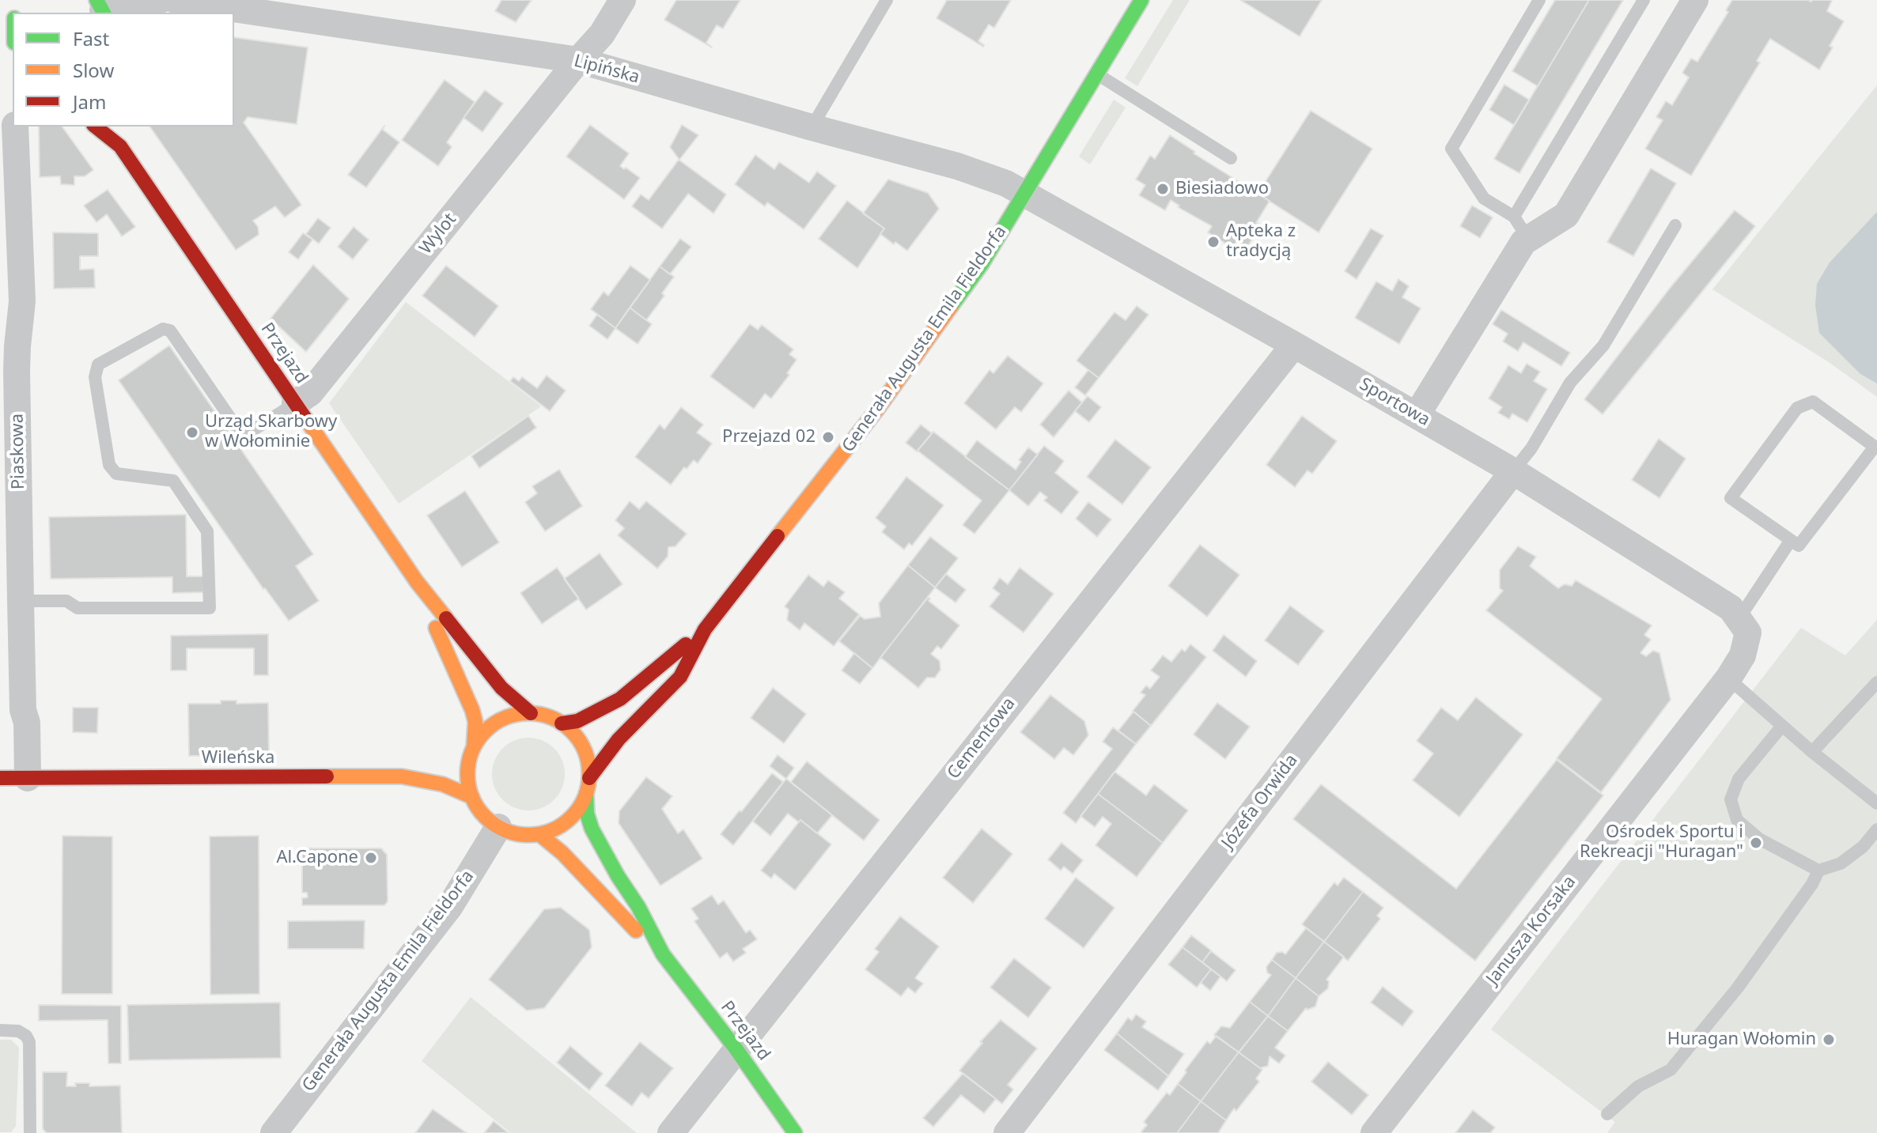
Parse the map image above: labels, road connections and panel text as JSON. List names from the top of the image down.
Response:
{
  "streets": {
    "street": [
      "Lipińska",
      "Wylot",
      "Generała Augusta Emila Fieldorfa",
      "Przejazd",
      "Sportowa",
      "Piaskowa",
      "Cementowa",
      "Wileńska",
      "Józefa Orwida",
      "Janusza Korsaka"
    ]
  },
  "crossings": [
    ["Lipińska", "Wylot"],
    ["Lipińska", "Generała Augusta Emila Fieldorfa"],
    ["Lipińska", "Sportowa"],
    ["Wylot", "Przejazd"],
    ["Generała Augusta Emila Fieldorfa", "Przejazd"],
    ["Generała Augusta Emila Fieldorfa", "Sportowa"],
    ["Generała Augusta Emila Fieldorfa", "Wileńska"],
    ["Przejazd", "Cementowa"],
    ["Przejazd", "Wileńska"],
    ["Sportowa", "Cementowa"],
    ["Sportowa", "Józefa Orwida"],
    ["Sportowa", "Janusza Korsaka"],
    ["Piaskowa", "Wileńska"]
  ],
  "places": [
    "Biesiadowo",
    "Apteka z tradycją",
    "Urząd Skarbowy w Wołominie",
    "Przejazd 02",
    "Ośrodek Sportu i Rekreacji \"Huragan\"",
    "Al.Capone",
    "Huragan Wołomin"
  ],
  "legend": ["Fast", "Slow", "Jam"]
}
